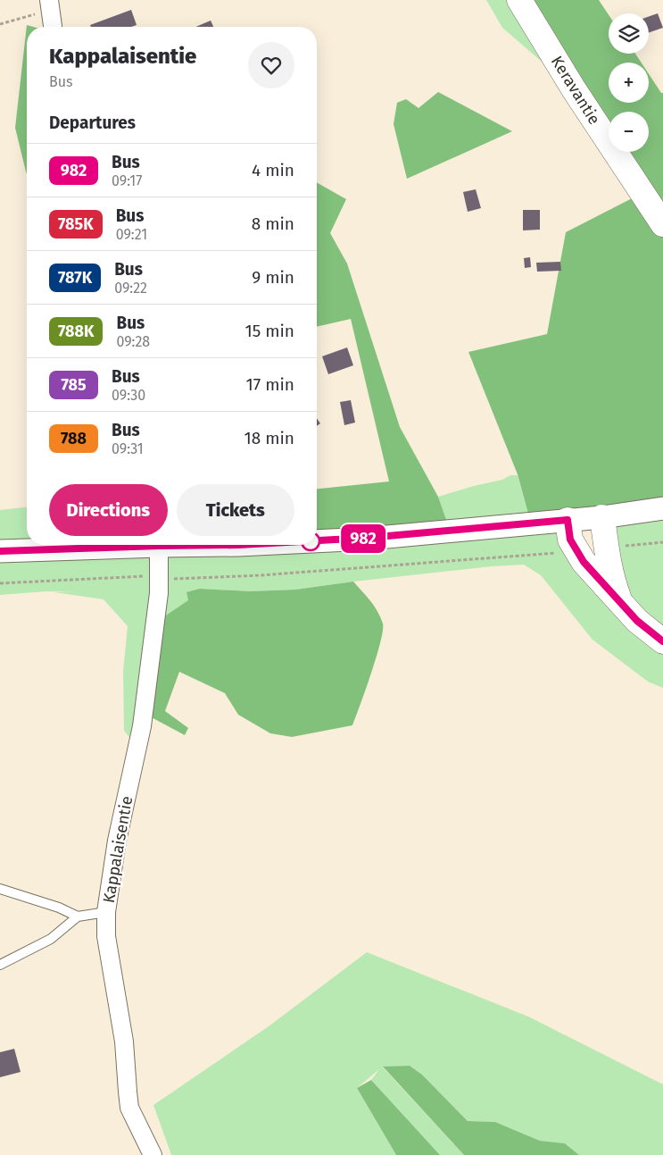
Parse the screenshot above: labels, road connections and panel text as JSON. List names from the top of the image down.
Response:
{
  "streets": {
    "main road": ["Keravantie"],
    "street": ["Kappalaisentie"]
  },
  "lines": ["bus line 982"],
  "page": {
    "on_map": "982",
    "map_buttons": ["+", "−"],
    "heading": [
      ["Kappalaisentie", "Bus"],
      "Departures"
    ],
    "list": [
      {
        "mark": "982",
        "name": "Bus",
        "note": "09:17",
        "value": "4 min"
      },
      {
        "mark": "785K",
        "name": "Bus",
        "note": "09:21",
        "value": "8 min"
      },
      {
        "mark": "787K",
        "name": "Bus",
        "note": "09:22",
        "value": "9 min"
      },
      {
        "mark": "788K",
        "name": "Bus",
        "note": "09:28",
        "value": "15 min"
      },
      {
        "mark": "785",
        "name": "Bus",
        "note": "09:30",
        "value": "17 min"
      },
      {
        "mark": "788",
        "name": "Bus",
        "note": "09:31",
        "value": "18 min"
      }
    ],
    "buttons": ["Directions", "Tickets"]
  }
}
